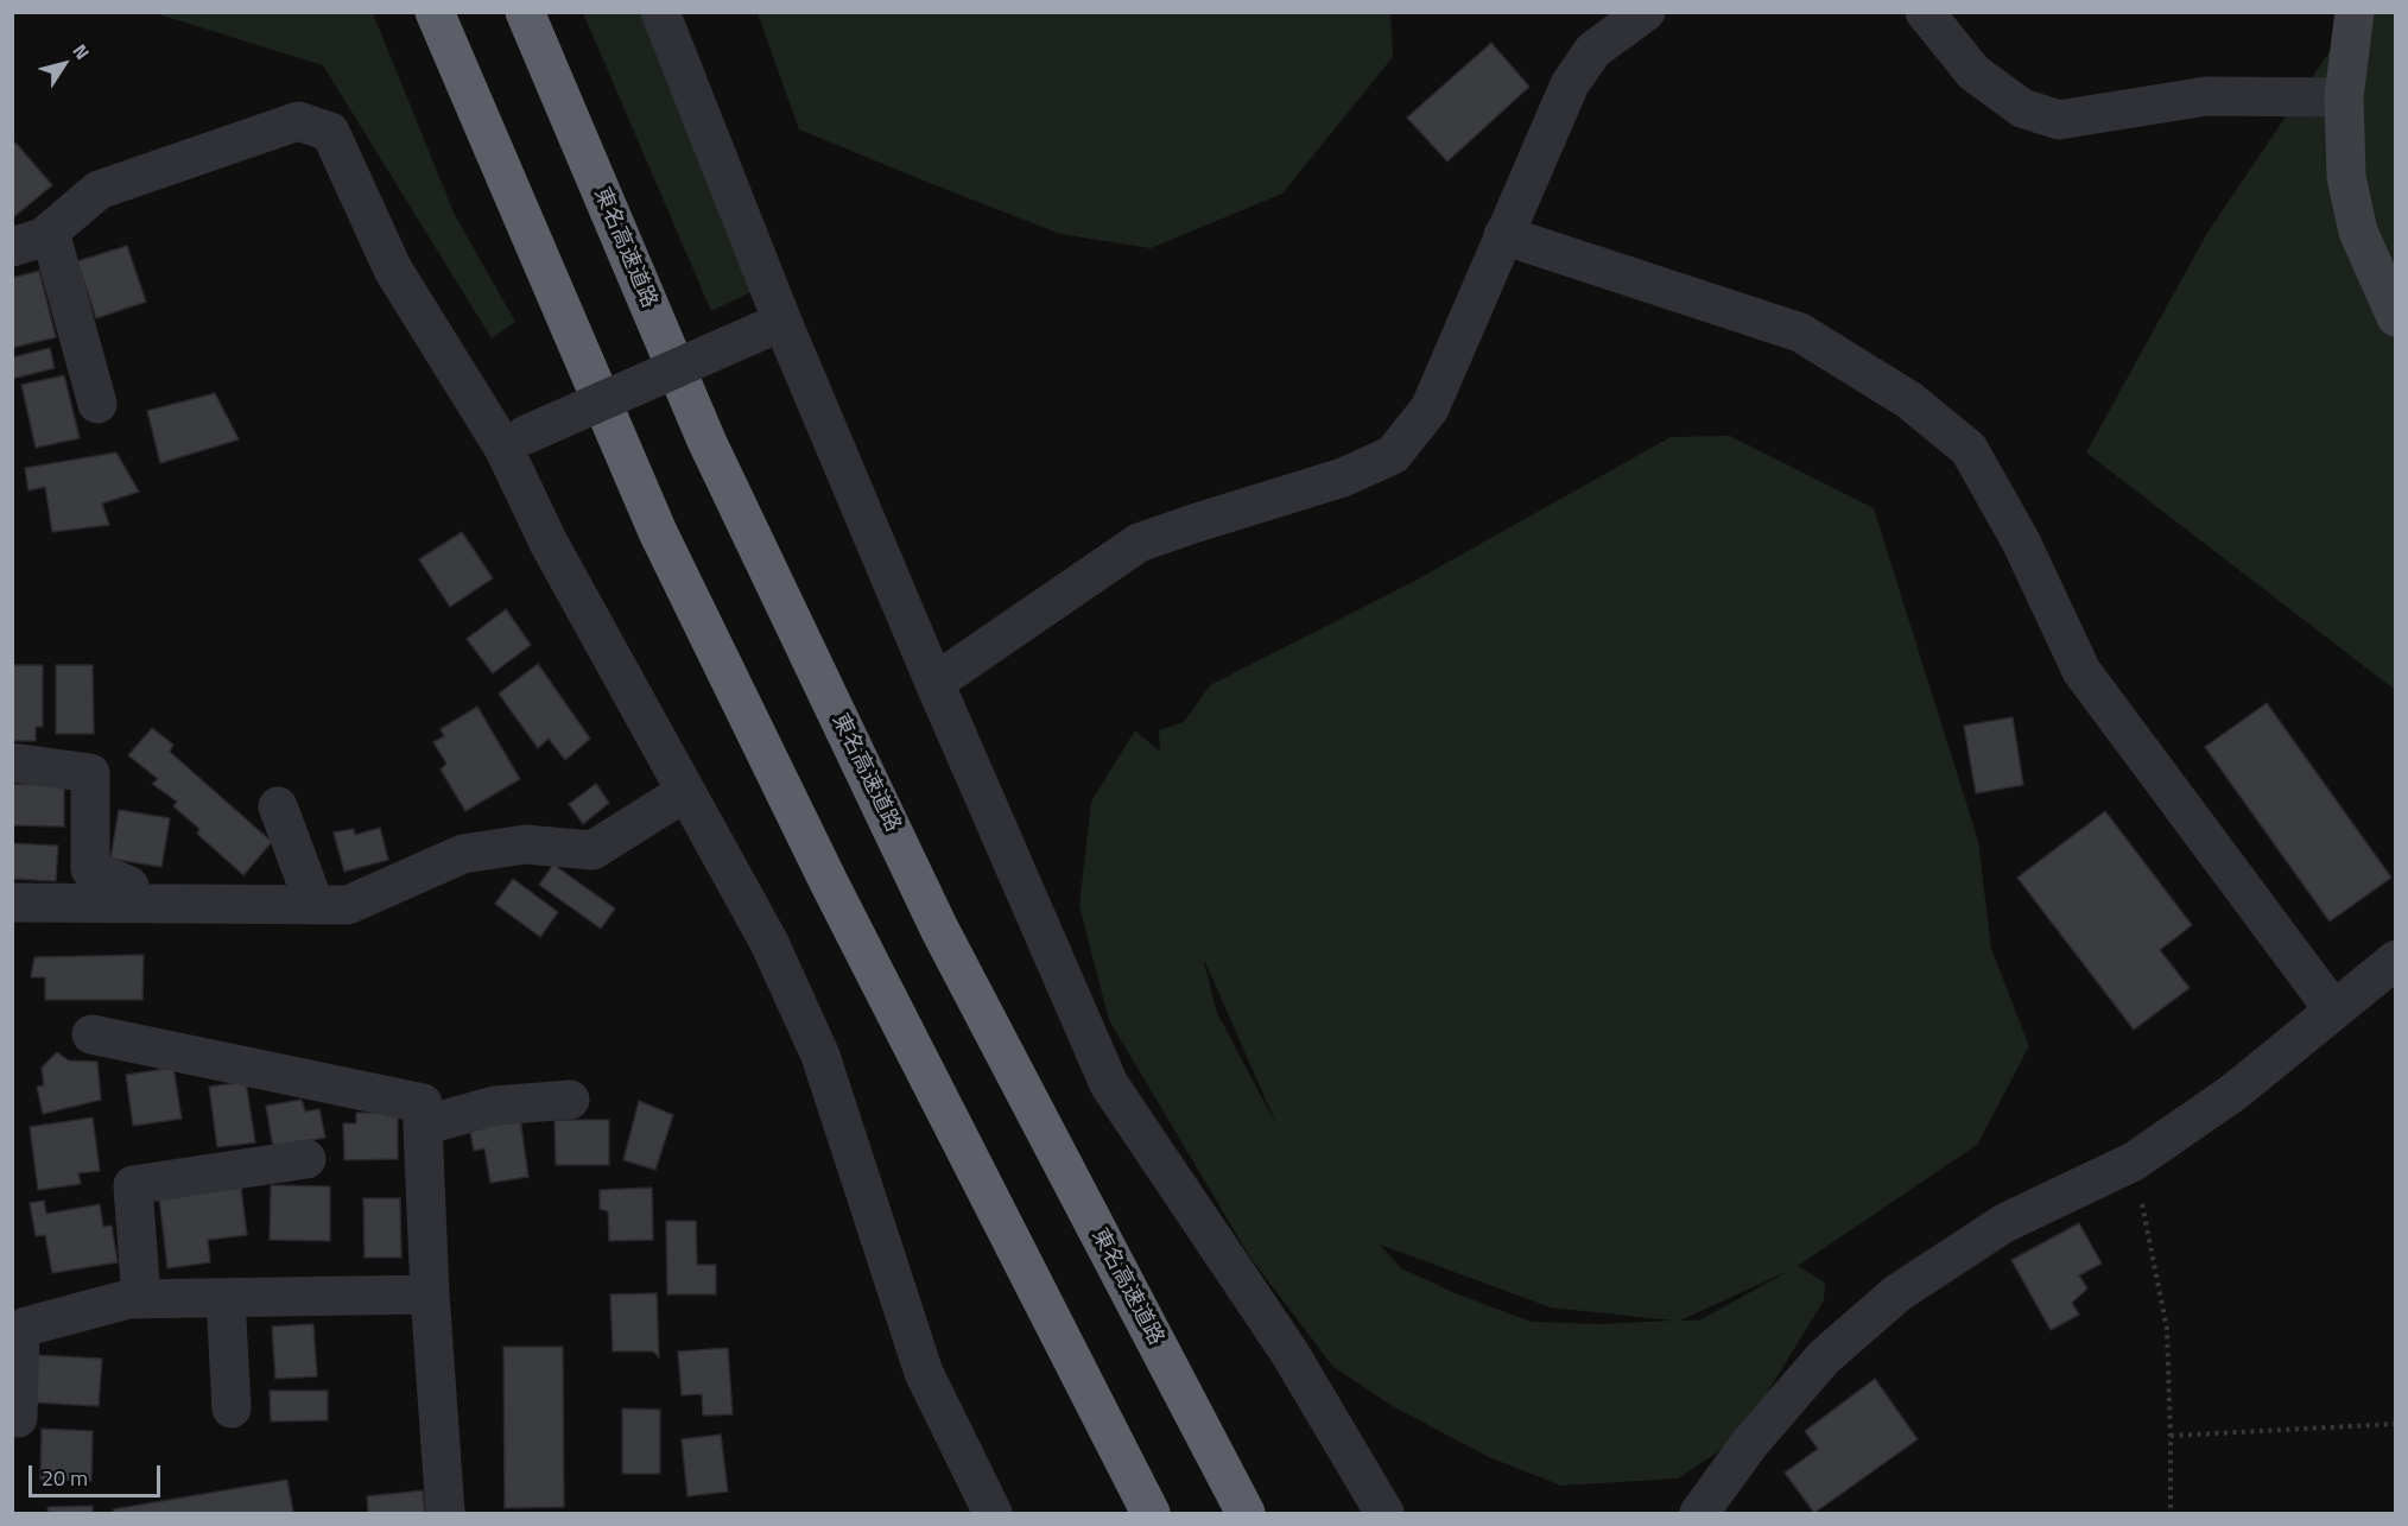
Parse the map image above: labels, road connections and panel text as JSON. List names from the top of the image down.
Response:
{
  "streets": {
    "highway": ["東名高速道路"]
  },
  "scale_bar": "20 m",
  "north": "top right"
}
